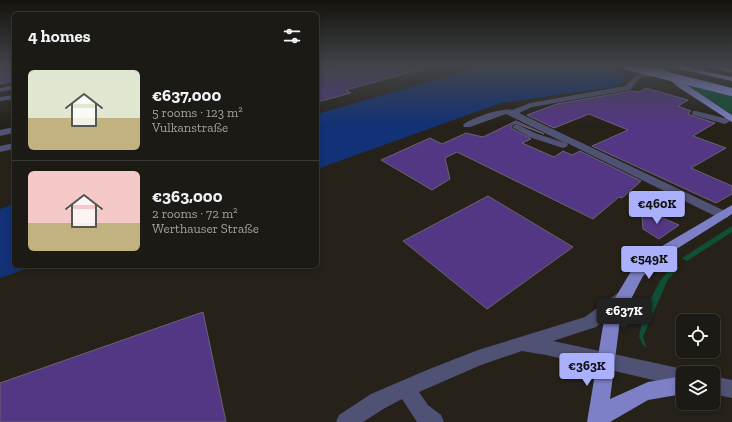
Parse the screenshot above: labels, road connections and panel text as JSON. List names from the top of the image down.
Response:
{
  "page": {
    "heading": "4 homes",
    "list": [
      {
        "name": "€637,000",
        "note": "5 rooms · 123 m² · Vulkanstraße"
      },
      {
        "name": "€363,000",
        "note": "2 rooms · 72 m² · Werthauser Straße"
      }
    ],
    "price": [
      "€460K",
      "€549K",
      "€637K",
      "€363K"
    ]
  }
}
